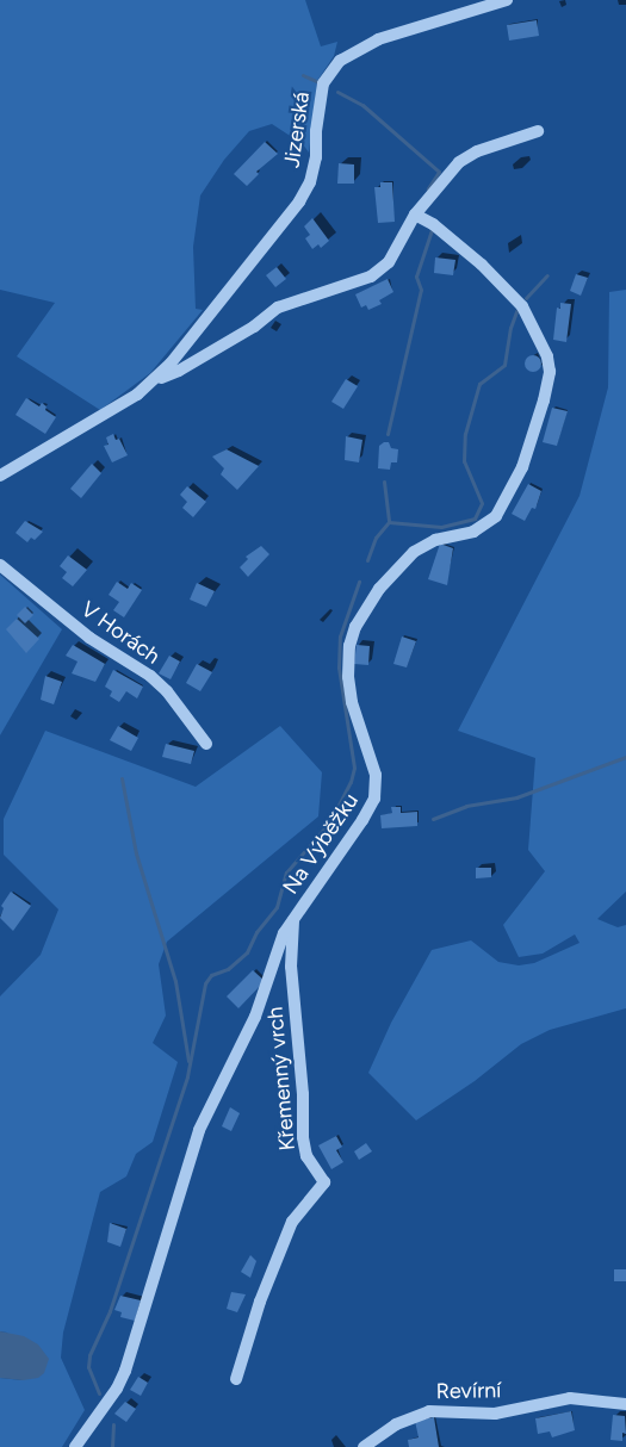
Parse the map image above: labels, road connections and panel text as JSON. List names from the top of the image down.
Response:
{
  "streets": {
    "street": [
      "Jizerská",
      "V Horách",
      "Na Výběžku",
      "Křemenný vrch",
      "Revírní"
    ]
  },
  "crossings": [
    ["Jizerská", "Na Výběžku"],
    ["Na Výběžku", "Křemenný vrch"]
  ]
}
